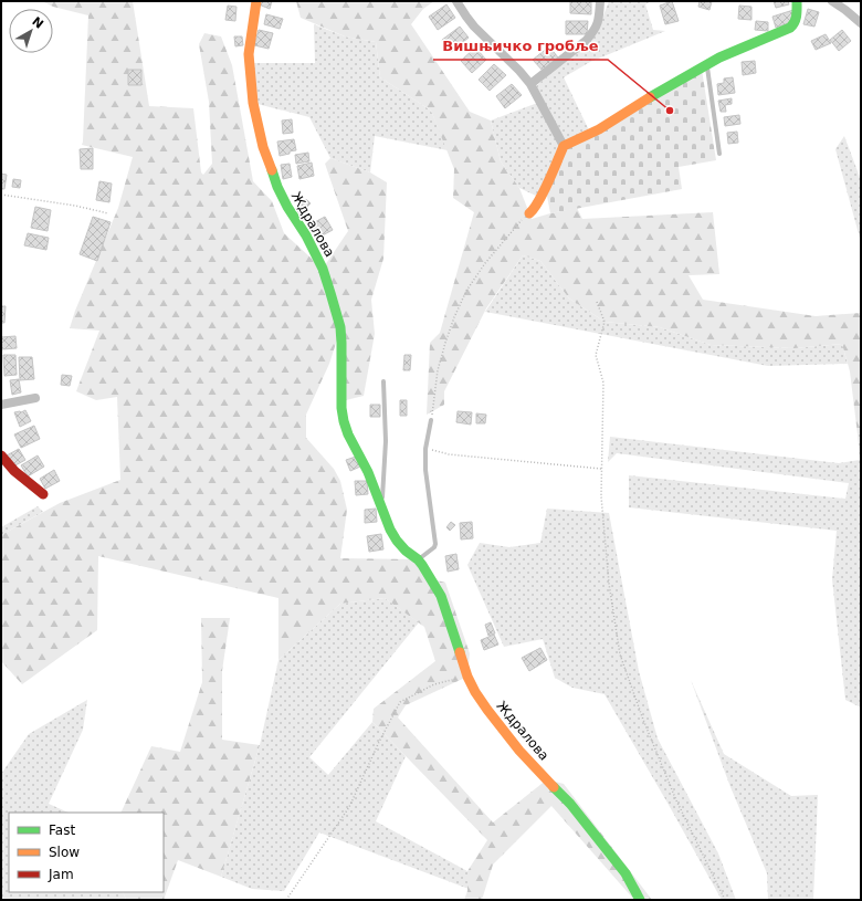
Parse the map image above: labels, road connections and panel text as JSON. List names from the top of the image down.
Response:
{
  "streets": {
    "street": ["Ждралова"]
  },
  "places": ["Вишњичко гробље"],
  "legend": ["Fast", "Slow", "Jam"],
  "north": "top right"
}
